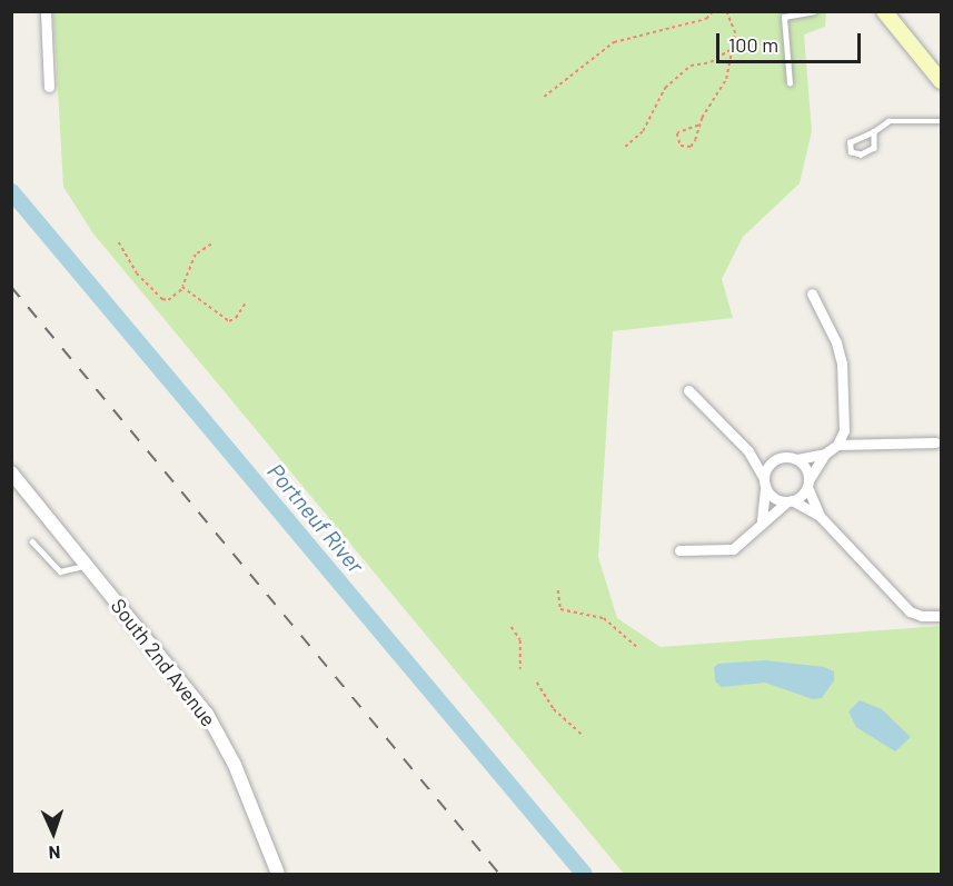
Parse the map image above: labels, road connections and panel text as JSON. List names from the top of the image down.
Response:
{
  "streets": {
    "street": ["South 2nd Avenue"]
  },
  "water": ["Portneuf River"],
  "scale_bar": "100 m",
  "north": "bottom"
}
